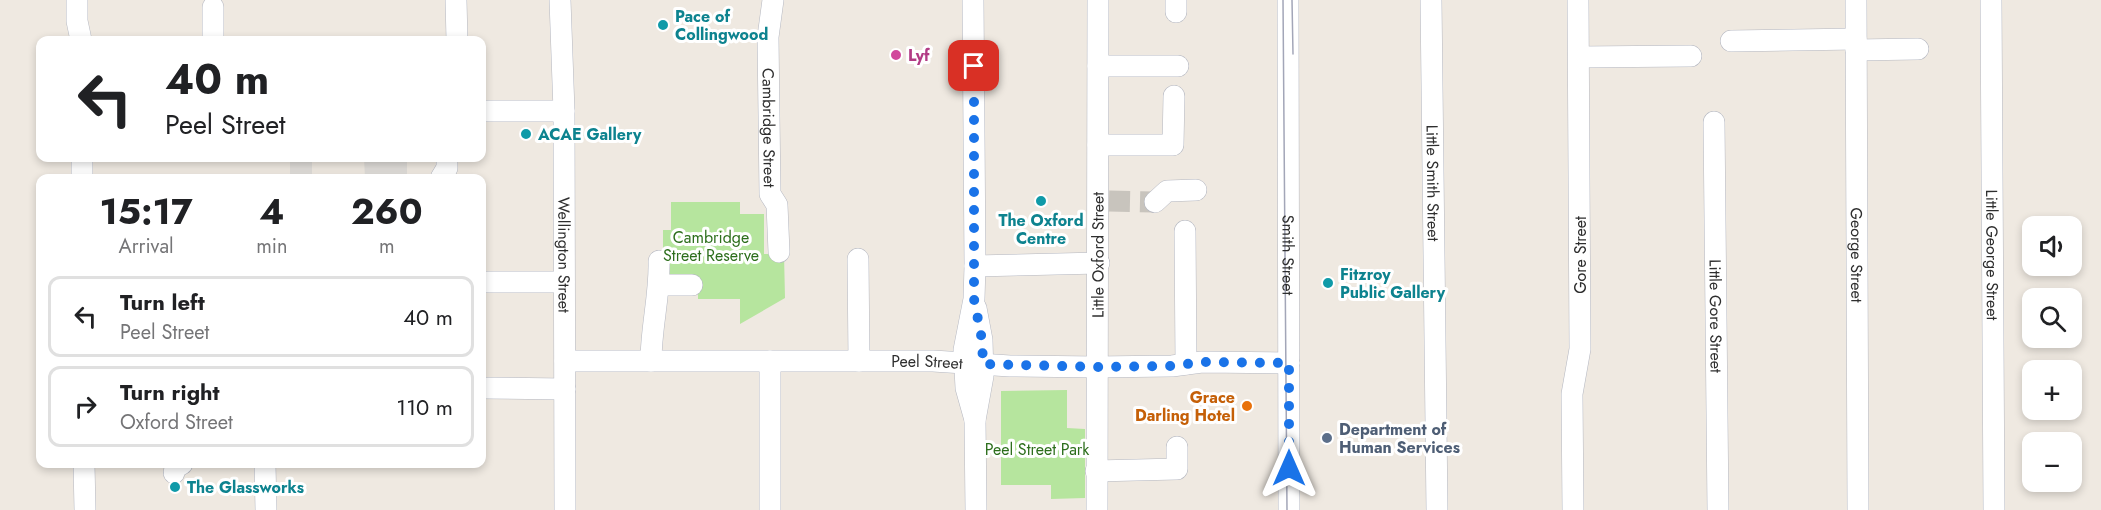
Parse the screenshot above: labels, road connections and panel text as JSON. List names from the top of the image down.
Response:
{
  "streets": {
    "street": [
      "Cambridge Street",
      "Little Smith Street",
      "Wellington Street",
      "Little Oxford Street",
      "Smith Street",
      "Gore Street",
      "George Street",
      "Little George Street",
      "Little Gore Street",
      "Peel Street"
    ]
  },
  "crossings": [
    ["Wellington Street", "Peel Street"],
    ["Little Oxford Street", "Peel Street"],
    ["Smith Street", "Peel Street"]
  ],
  "parks": ["Cambridge Street Reserve", "Peel Street Park"],
  "places": [
    "Pace of Collingwood",
    "Lyf",
    "ACAE Gallery",
    "The Oxford Centre",
    "Fitzroy Public Gallery",
    "Grace Darling Hotel",
    "Department of Human Services",
    "The Glassworks"
  ],
  "page": {
    "turn": ["40 m", "Peel Street"],
    "eta": [
      "15:17",
      "Arrival",
      "4",
      "min",
      "260",
      "m"
    ],
    "map_buttons": ["+", "−"],
    "list": [
      {
        "name": "Turn left",
        "note": "Peel Street",
        "value": "40 m"
      },
      {
        "name": "Turn right",
        "note": "Oxford Street",
        "value": "110 m"
      }
    ]
  }
}
